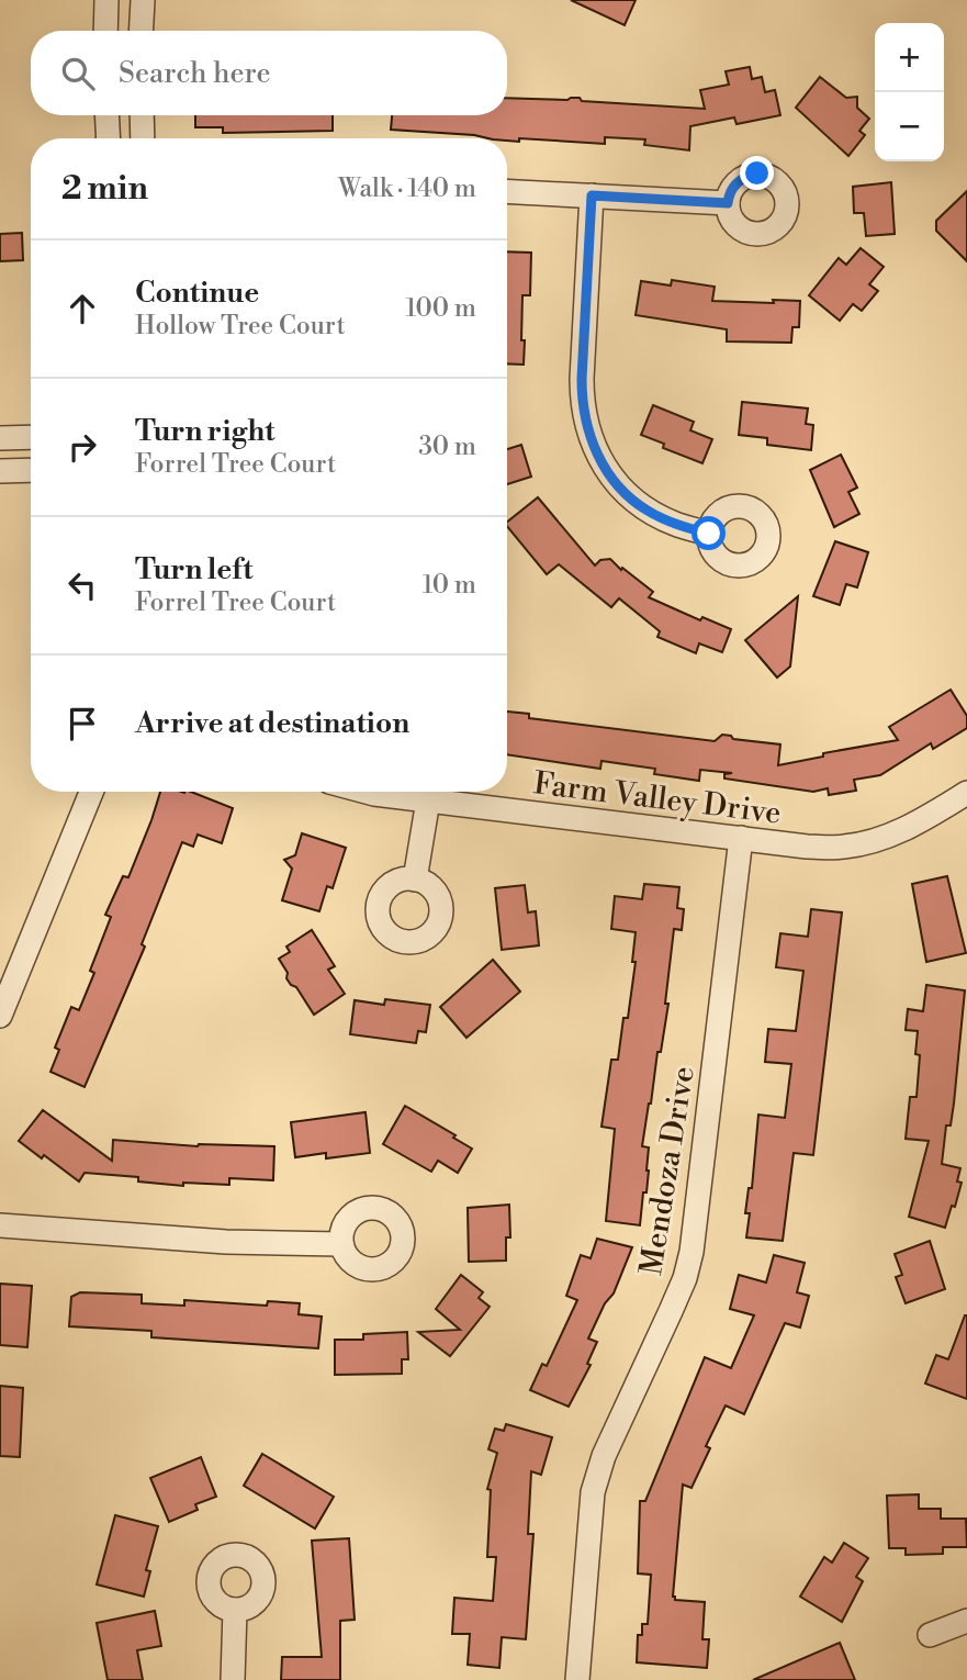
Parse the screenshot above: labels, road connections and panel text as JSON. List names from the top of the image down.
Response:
{
  "streets": {
    "street": ["Farm Valley Drive", "Mendoza Drive"]
  },
  "crossings": [
    ["Farm Valley Drive", "Mendoza Drive"]
  ],
  "page": {
    "map_buttons": ["+", "−"],
    "search": "Search here",
    "heading": ["2 min", "Walk · 140 m"],
    "list": [
      ["Continue", "Hollow Tree Court", "100 m"],
      ["Turn right", "Forrel Tree Court", "30 m"],
      ["Turn left", "Forrel Tree Court", "10 m"],
      "Arrive at destination"
    ]
  }
}
